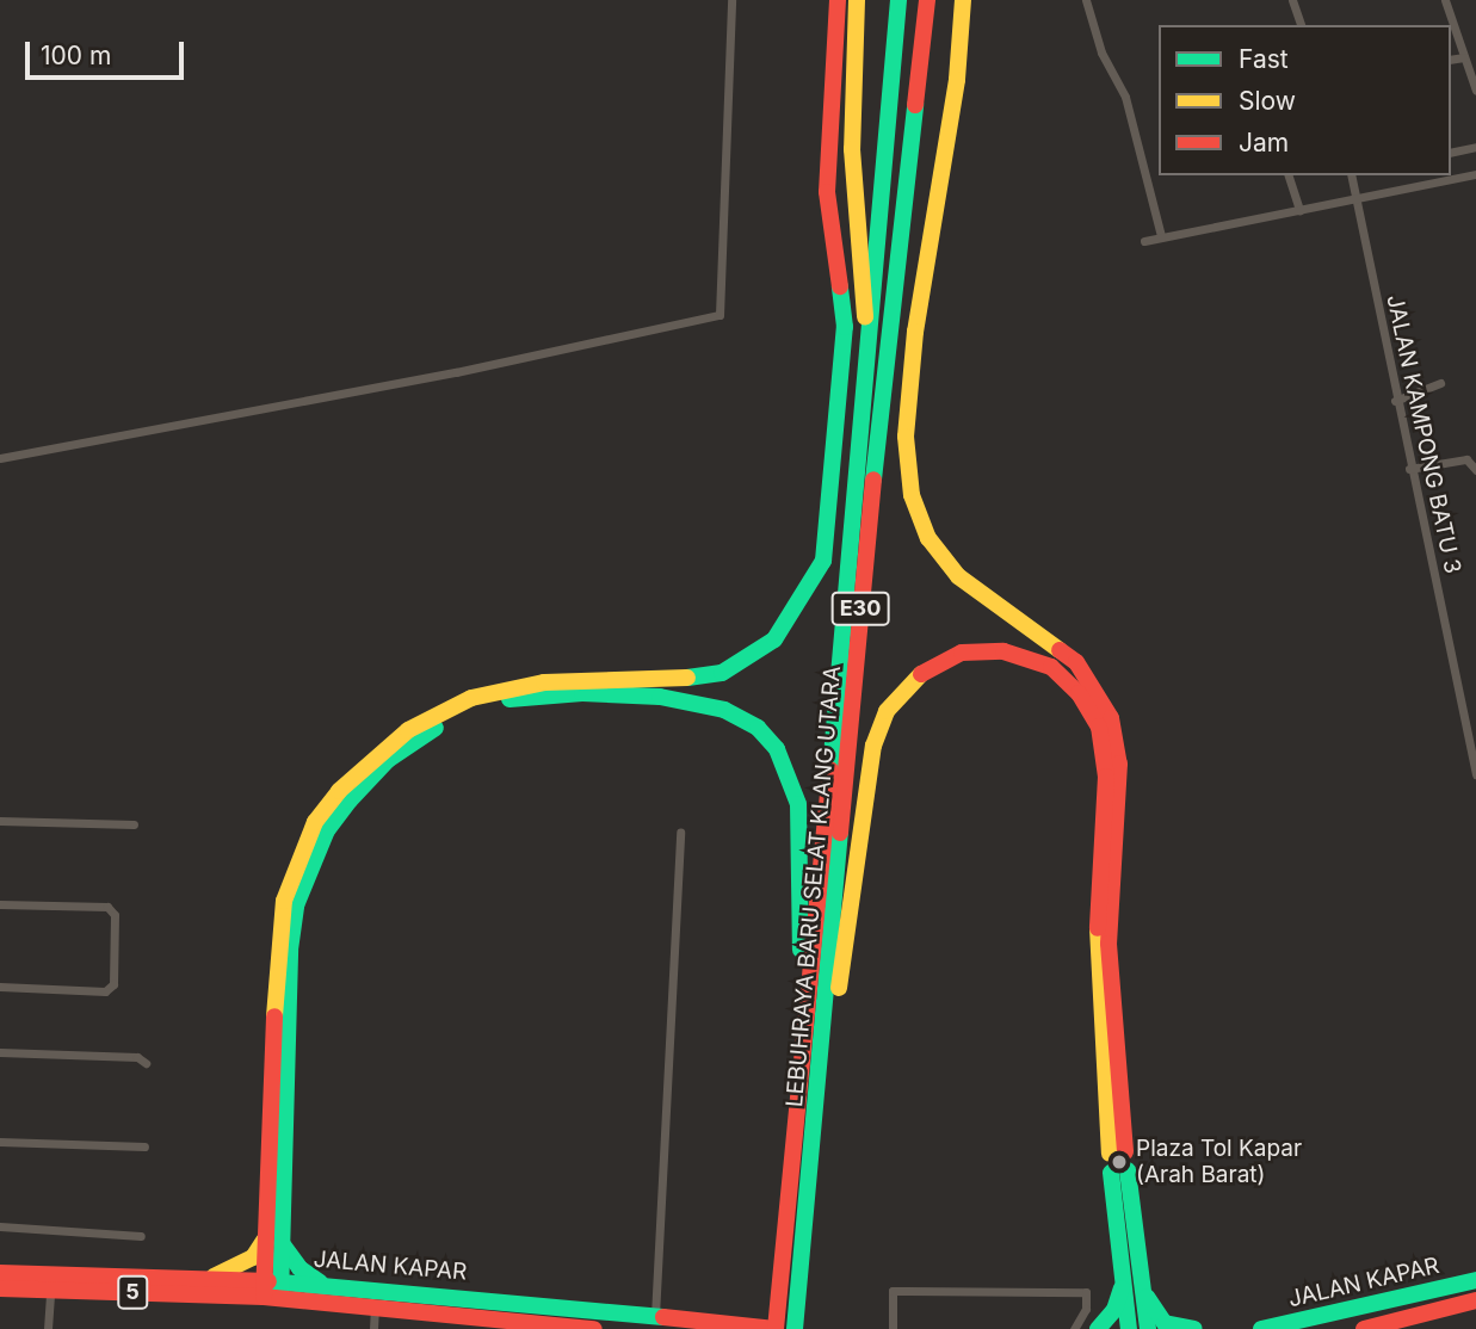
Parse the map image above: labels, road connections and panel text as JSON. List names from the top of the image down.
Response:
{
  "streets": {
    "highway": [
      "E30",
      "LEBUHRAYA BARU SELAT KLANG UTARA",
      "JALAN KAPAR",
      "5"
    ],
    "street": ["JALAN KAMPONG BATU 3"]
  },
  "crossings": [
    ["LEBUHRAYA BARU SELAT KLANG UTARA", "JALAN KAPAR"]
  ],
  "places": ["Plaza Tol Kapar (Arah Barat)"],
  "legend": ["Fast", "Slow", "Jam"],
  "scale_bar": "100 m"
}
